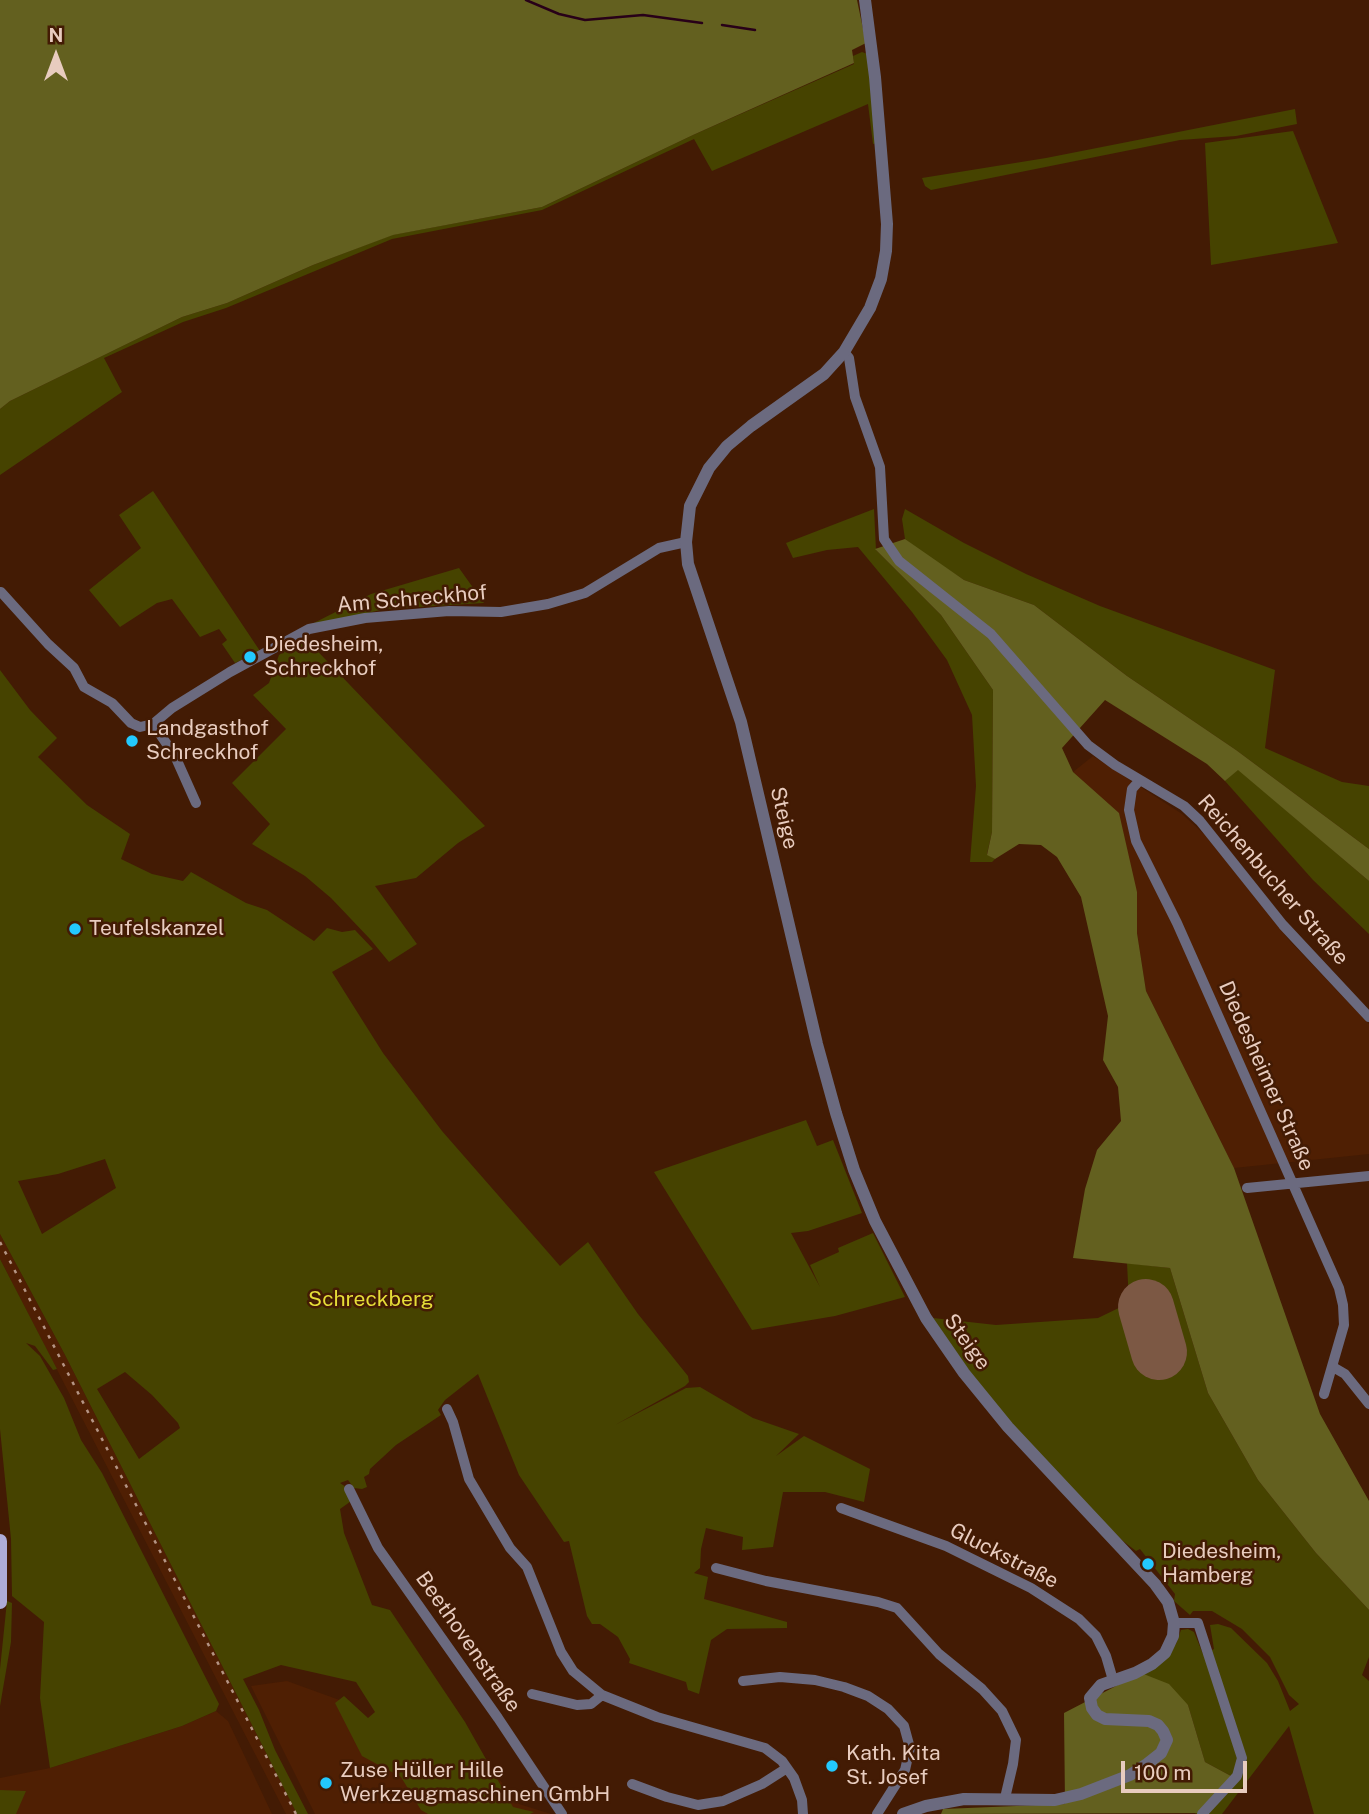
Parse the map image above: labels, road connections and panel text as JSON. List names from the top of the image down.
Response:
{
  "streets": {
    "street": [
      "Am Schreckhof",
      "Steige",
      "Reichenbucher Straße",
      "Diedesheimer Straße",
      "Gluckstraße",
      "Beethovenstraße"
    ]
  },
  "crossings": [
    ["Am Schreckhof", "Steige"],
    ["Steige", "Reichenbucher Straße"],
    ["Reichenbucher Straße", "Diedesheimer Straße"]
  ],
  "parks": ["Schreckberg"],
  "places": [
    "Diedesheim, Schreckhof",
    "Landgasthof Schreckhof",
    "Teufelskanzel",
    "Diedesheim, Hamberg",
    "Kath. Kita St. Josef",
    "Zuse Hüller Hille Werkzeugmaschinen GmbH"
  ],
  "scale_bar": "100 m",
  "north": "top"
}
